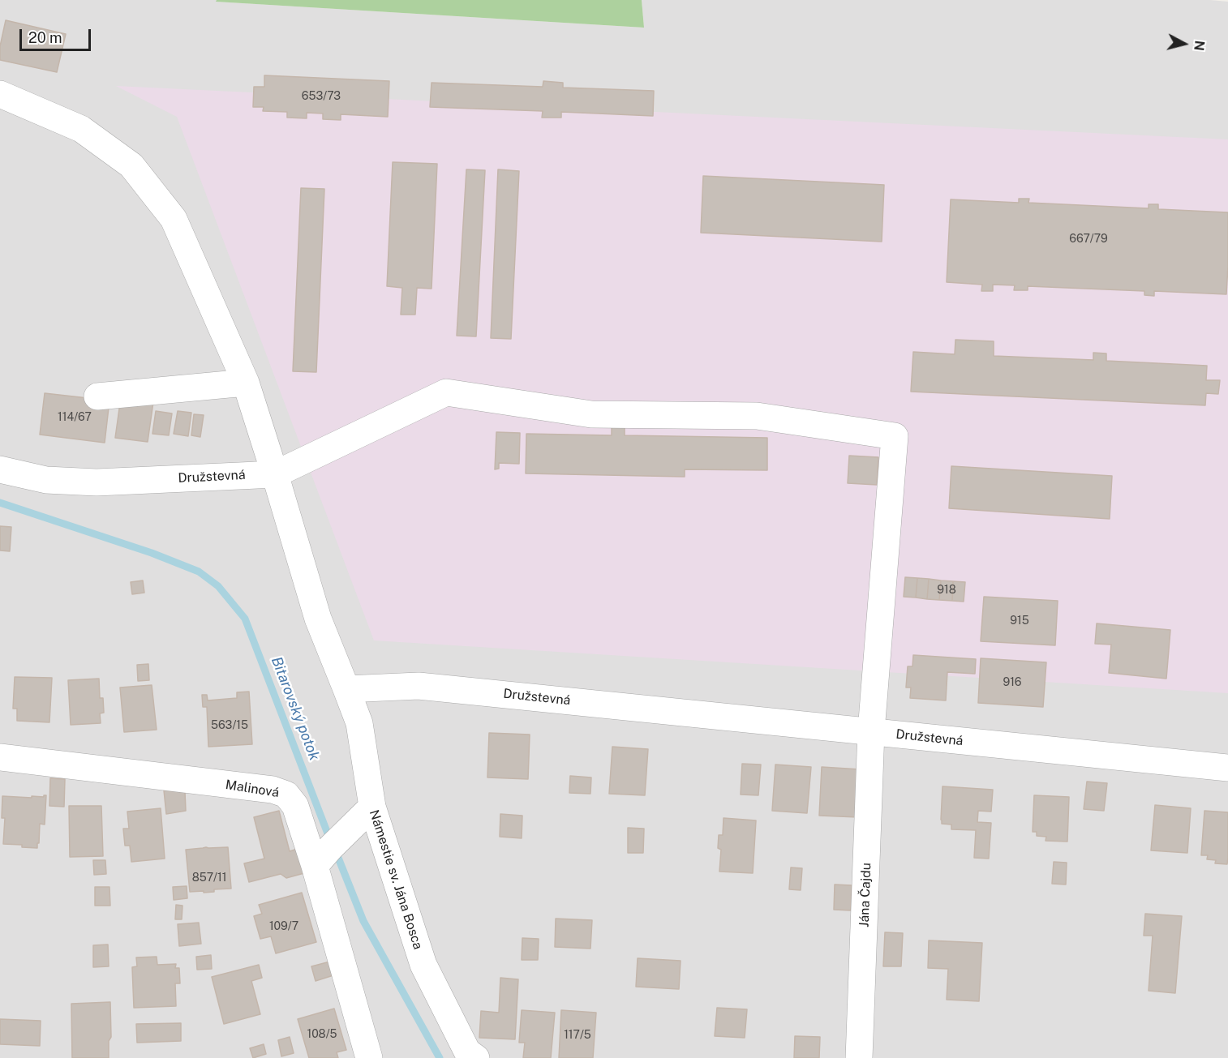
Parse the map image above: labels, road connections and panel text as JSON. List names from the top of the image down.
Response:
{
  "streets": {
    "street": [
      "Družstevná",
      "Malinová",
      "Námestie sv. Jána Bosca",
      "Jána Čajdu"
    ]
  },
  "crossings": [
    ["Družstevná", "Námestie sv. Jána Bosca"],
    ["Družstevná", "Jána Čajdu"]
  ],
  "water": ["Bitarovský potok"],
  "house_numbers": [
    "653/73",
    "667/79",
    "114/67",
    "918",
    "915",
    "916",
    "563/15",
    "857/11",
    "109/7",
    "108/5",
    "117/5"
  ],
  "scale_bar": "20 m",
  "north": "right"
}
